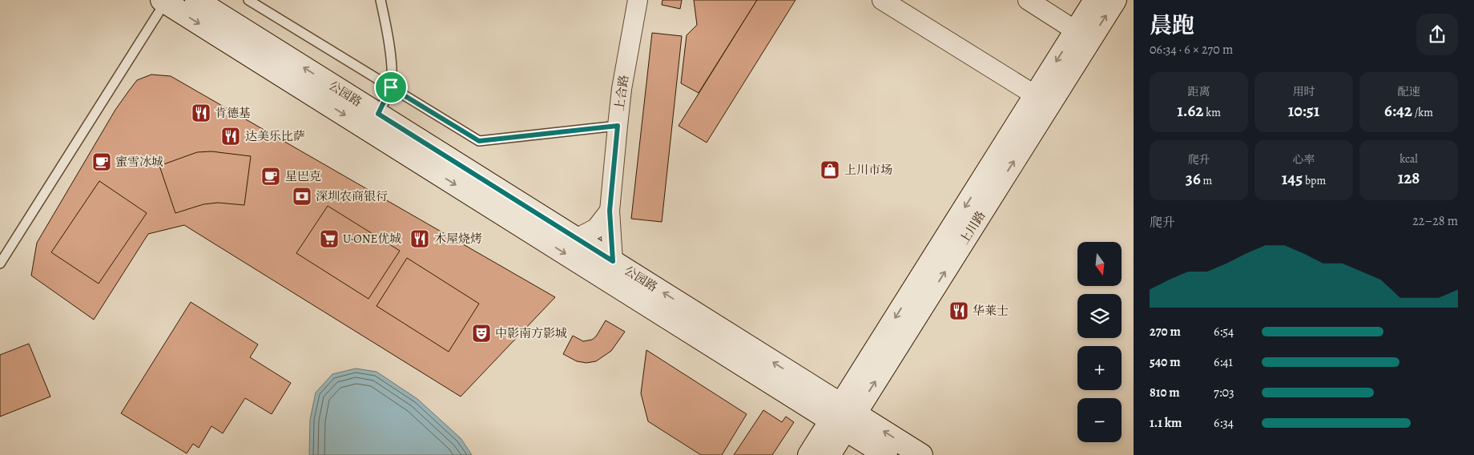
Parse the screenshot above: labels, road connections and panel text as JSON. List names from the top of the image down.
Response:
{
  "streets": {
    "main road": ["公园路", "上川路"],
    "street": ["上合路"]
  },
  "crossings": [
    ["上合路", "公园路"],
    ["公园路", "上川路"]
  ],
  "places": {
    "restaurant": [
      "肯德基",
      "达美乐比萨",
      "木屋烧烤",
      "华莱士"
    ],
    "cafe": ["蜜雪冰城", "星巴克"],
    "shop": ["上川市场"],
    "bank": ["深圳农商银行"],
    "supermarket": ["U·ONE优城"],
    "theatre": ["中影南方影城"]
  },
  "north": "bottom",
  "page": {
    "heading": ["晨跑", "06:34 · 6 × 270 m"],
    "stats": [
      ["距离", "1.62 km"],
      ["用时", "10:51"],
      ["配速", "6:42 /km"],
      ["爬升", "36 m"],
      ["心率", "145 bpm"],
      ["kcal", "128"]
    ],
    "chart": ["爬升", "22–28 m"],
    "map_buttons": ["+", "−"],
    "list": [
      {
        "name": "270 m",
        "note": "6:54"
      },
      {
        "name": "540 m",
        "note": "6:41"
      },
      {
        "name": "810 m",
        "note": "7:03"
      },
      {
        "name": "1.1 km",
        "note": "6:34"
      }
    ]
  }
}
